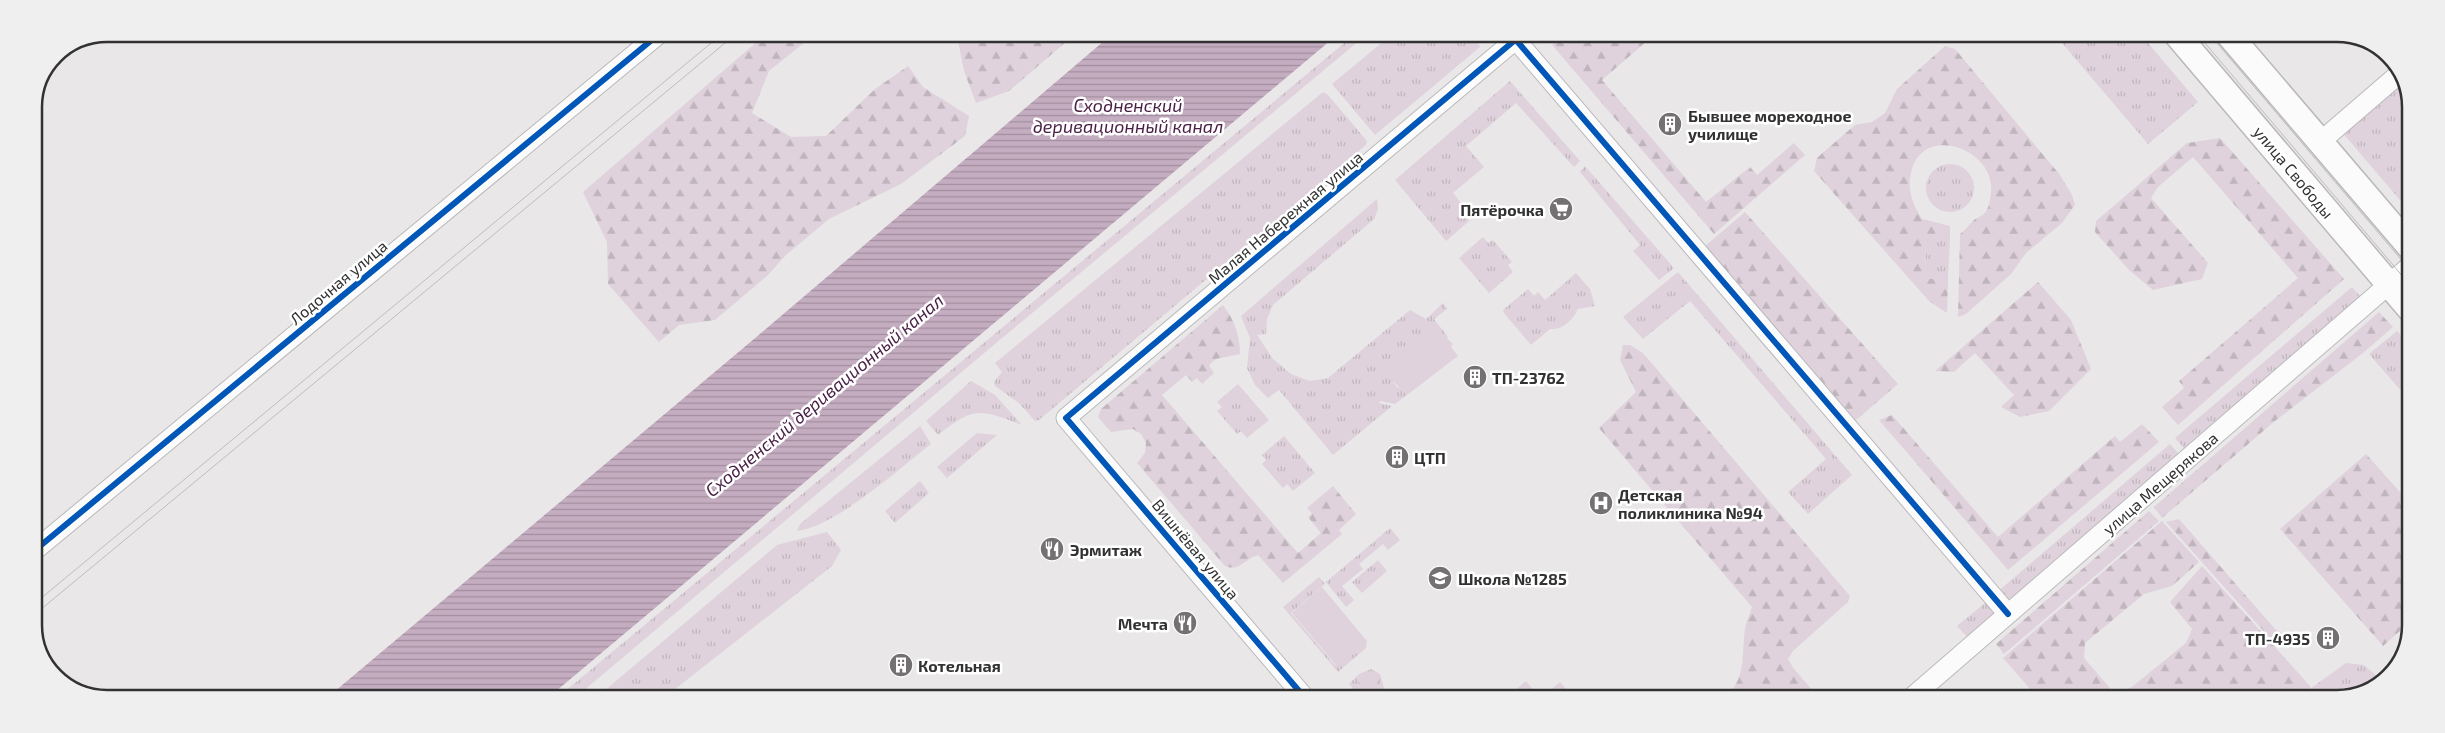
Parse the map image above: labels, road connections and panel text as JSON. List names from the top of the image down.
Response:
{
  "streets": {
    "main road": ["улица Свободы"],
    "street": [
      "Малая Набережная улица",
      "Лодочная улица",
      "улица Мещерякова",
      "Вишнёвая улица"
    ]
  },
  "crossings": [
    ["улица Свободы", "улица Мещерякова"],
    ["Малая Набережная улица", "Вишнёвая улица"]
  ],
  "water": ["Сходненский деривационный канал"],
  "places": {
    "building": [
      "Бывшее мореходное училище",
      "ТП-23762",
      "ЦТП",
      "ТП-4935",
      "Котельная"
    ],
    "supermarket": ["Пятёрочка"],
    "hospital": ["Детская поликлиника №94"],
    "restaurant": ["Эрмитаж", "Мечта"],
    "school or university": ["Школа №1285"]
  }
}
